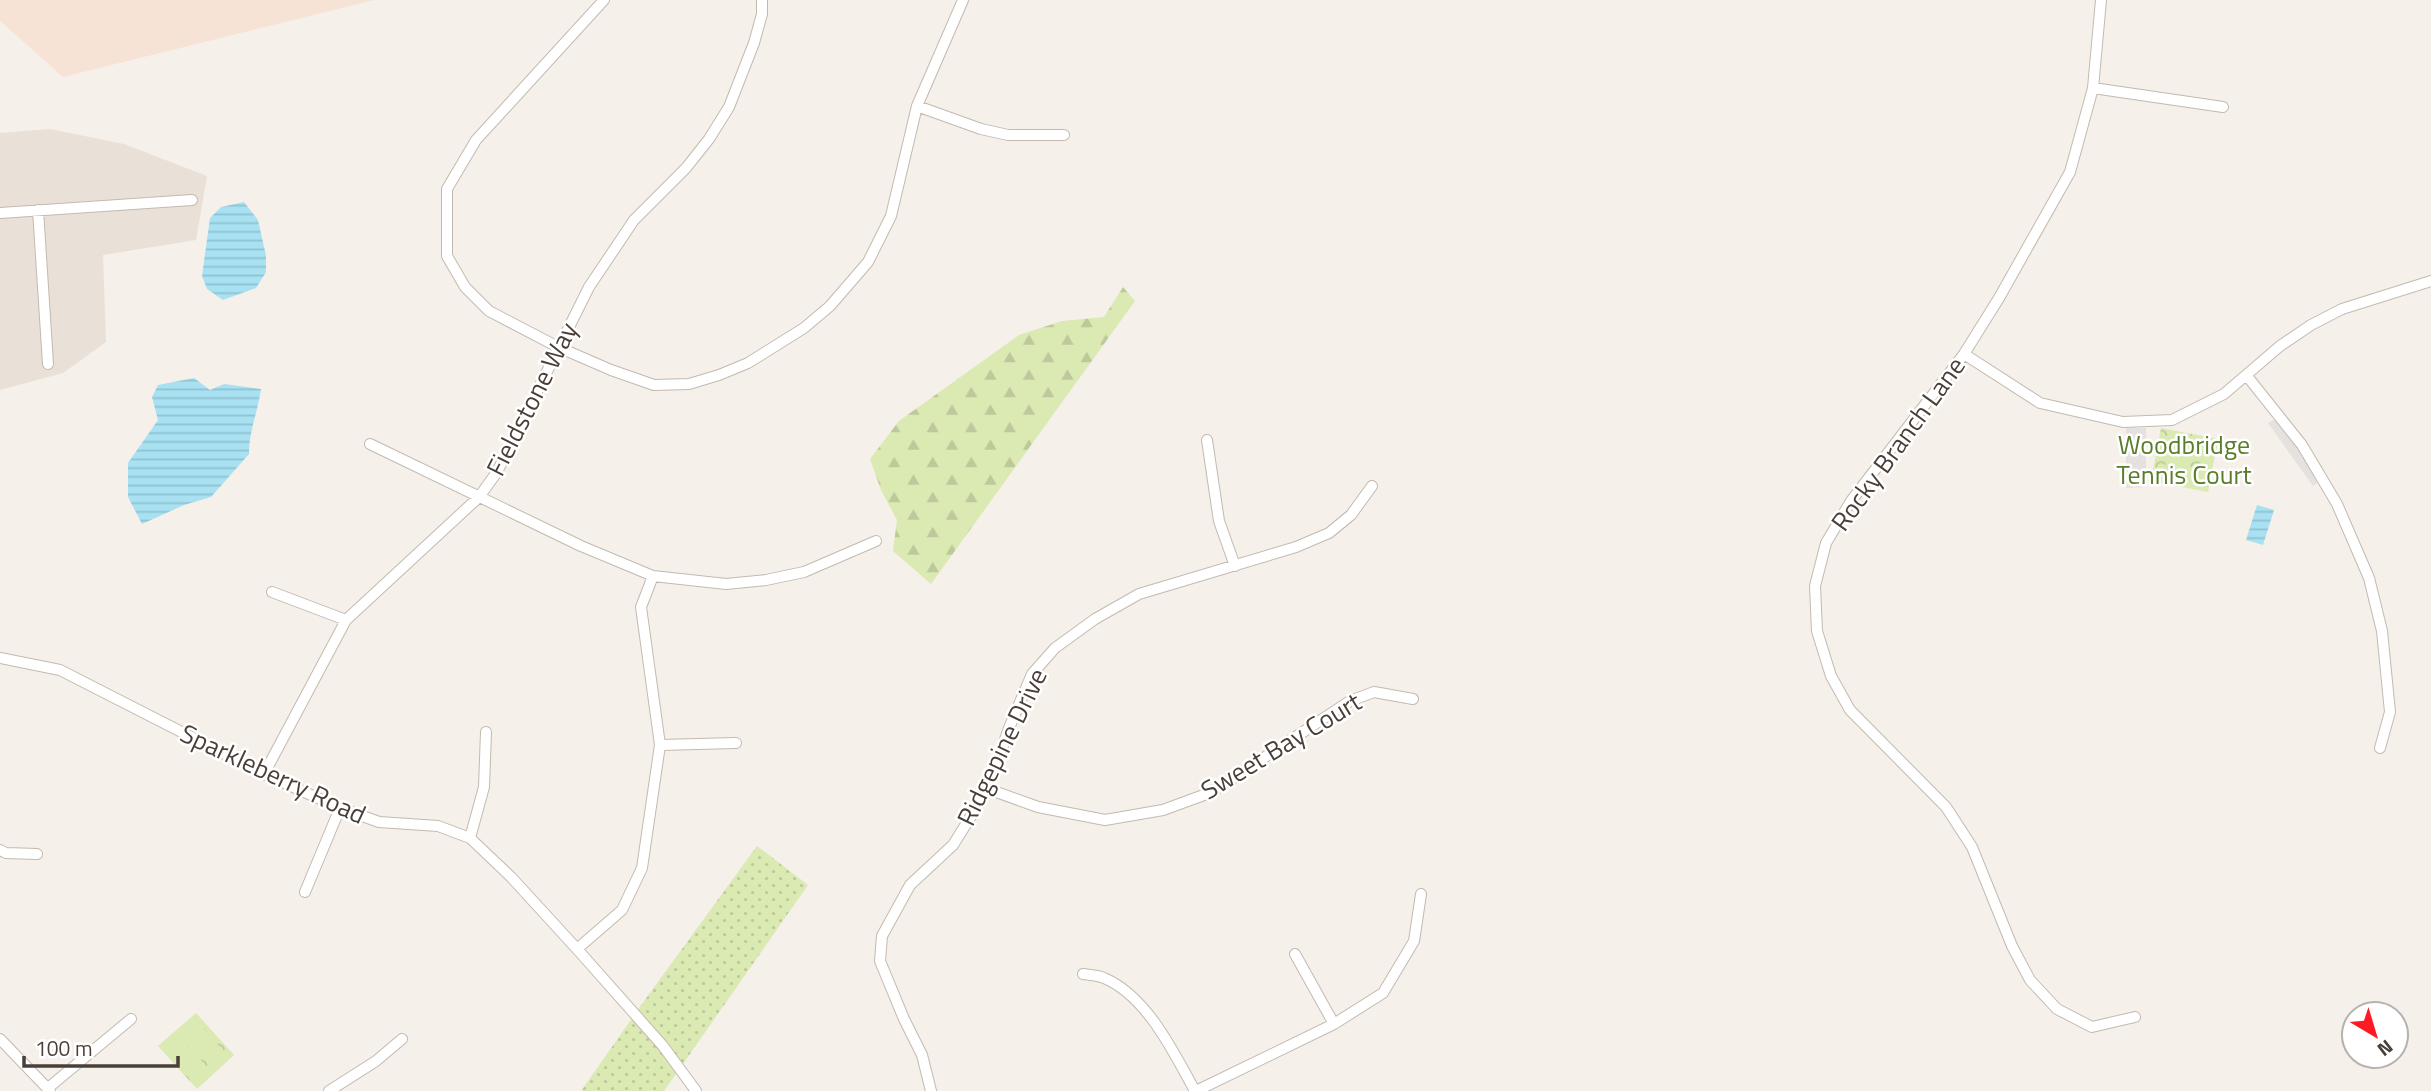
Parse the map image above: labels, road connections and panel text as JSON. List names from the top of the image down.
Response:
{
  "streets": {
    "street": [
      "Fieldstone Way",
      "Rocky Branch Lane",
      "Sweet Bay Court",
      "Ridgepine Drive",
      "Sparkleberry Road"
    ]
  },
  "crossings": [
    ["Fieldstone Way", "Sparkleberry Road"],
    ["Sweet Bay Court", "Ridgepine Drive"]
  ],
  "parks": ["Woodbridge Tennis Court"],
  "scale_bar": "100 m",
  "north": "bottom right"
}
